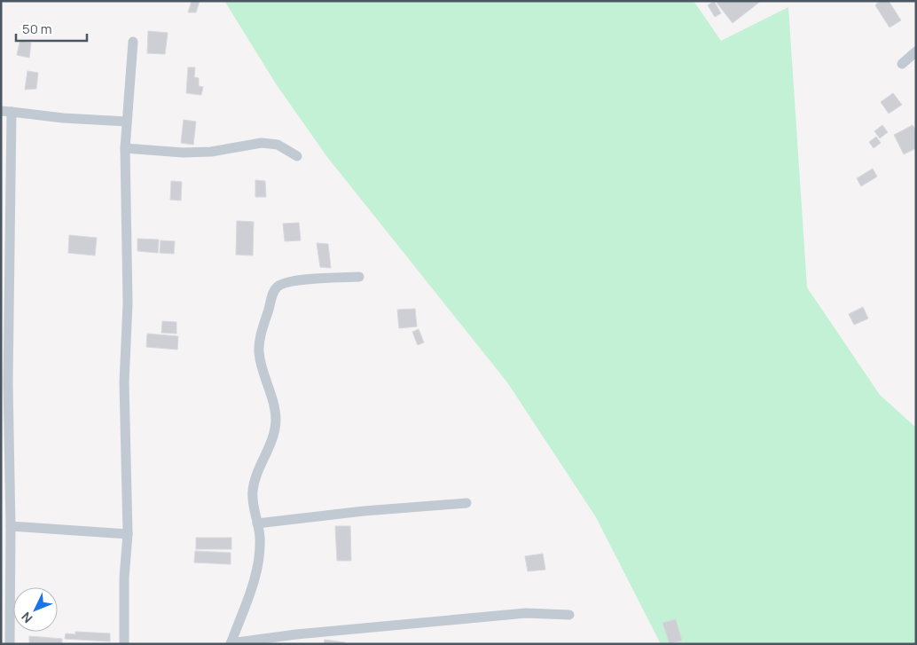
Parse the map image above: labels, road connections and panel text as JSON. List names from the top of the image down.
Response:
{
  "scale_bar": "50 m",
  "north": "bottom left"
}
